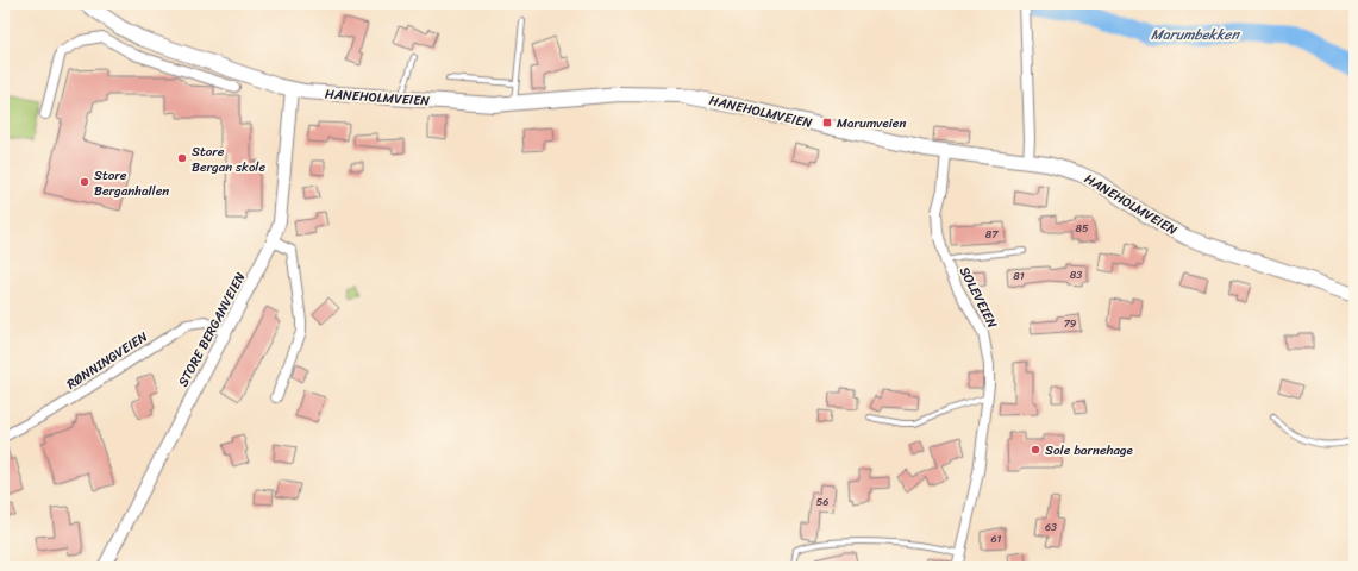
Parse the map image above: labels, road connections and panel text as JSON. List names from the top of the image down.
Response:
{
  "streets": {
    "main road": ["HANEHOLMVEIEN"],
    "street": ["SOLEVEIEN", "STORE BERGANVEIEN", "RØNNINGVEIEN"]
  },
  "crossings": [
    ["HANEHOLMVEIEN", "SOLEVEIEN"],
    ["HANEHOLMVEIEN", "STORE BERGANVEIEN"],
    ["STORE BERGANVEIEN", "RØNNINGVEIEN"]
  ],
  "water": ["Marumbekken"],
  "places": {
    "transit": ["Marumveien"],
    "other": ["Store Bergan skole", "Store Berganhallen", "Sole barnehage"]
  },
  "house_numbers": [
    "85",
    "87",
    "83",
    "81",
    "79",
    "56",
    "63",
    "61"
  ]
}
